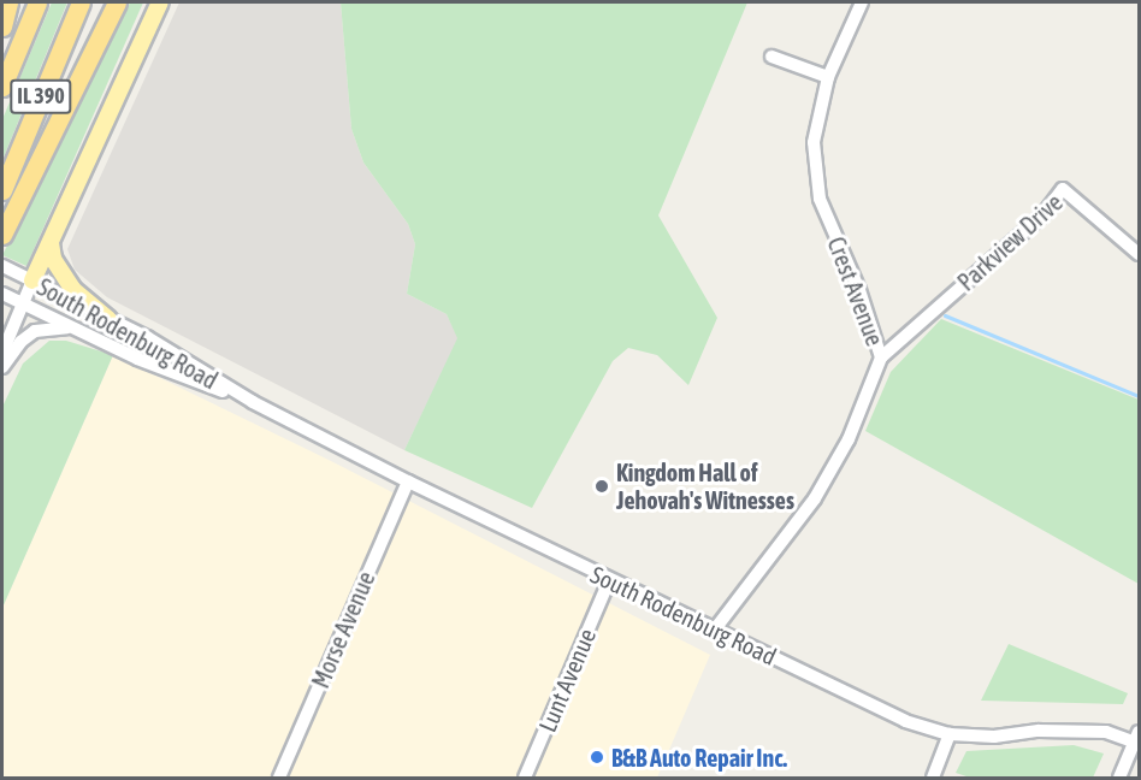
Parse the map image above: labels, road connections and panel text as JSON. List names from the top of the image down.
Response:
{
  "streets": {
    "highway": ["IL 390"],
    "street": [
      "Parkview Drive",
      "Crest Avenue",
      "South Rodenburg Road",
      "Morse Avenue",
      "Lunt Avenue"
    ]
  },
  "crossings": [
    ["Parkview Drive", "Crest Avenue"],
    ["Crest Avenue", "South Rodenburg Road"],
    ["South Rodenburg Road", "Morse Avenue"],
    ["South Rodenburg Road", "Lunt Avenue"]
  ],
  "places": ["Kingdom Hall of Jehovah's Witnesses", "B&B Auto Repair Inc."]
}
